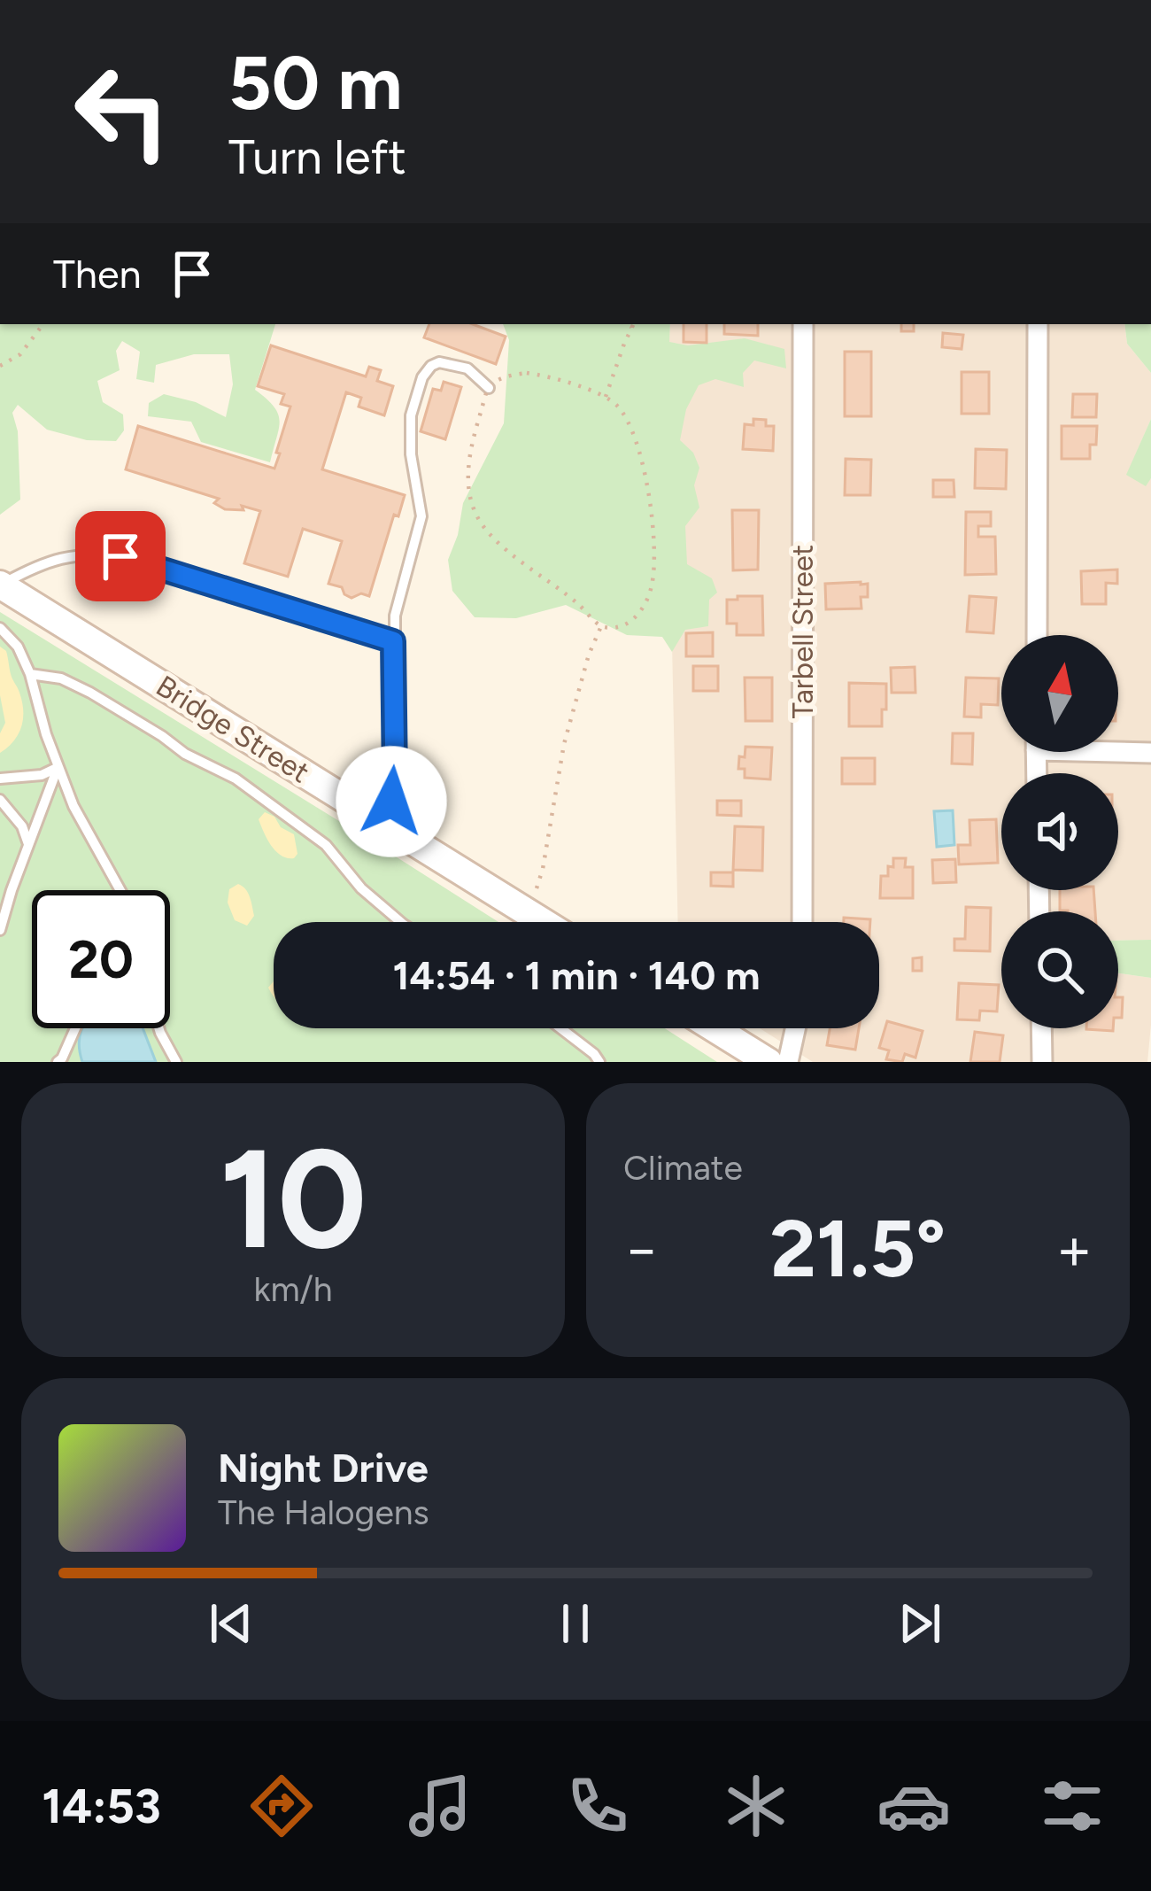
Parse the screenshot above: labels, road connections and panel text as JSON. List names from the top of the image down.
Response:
{
  "streets": {
    "street": ["Tarbell Street", "Bridge Street"]
  },
  "north": "top",
  "page": {
    "turn": ["50 m", "Turn left"],
    "then": "Then",
    "limit": "20",
    "trip": "14:54 · 1 min · 140 m",
    "tile": [
      ["10", "km/h"],
      "Climate"
    ],
    "heat": ["−", "21.5°", "+"],
    "song": ["Night Drive", "The Halogens"],
    "tabs": "14:53"
  }
}
